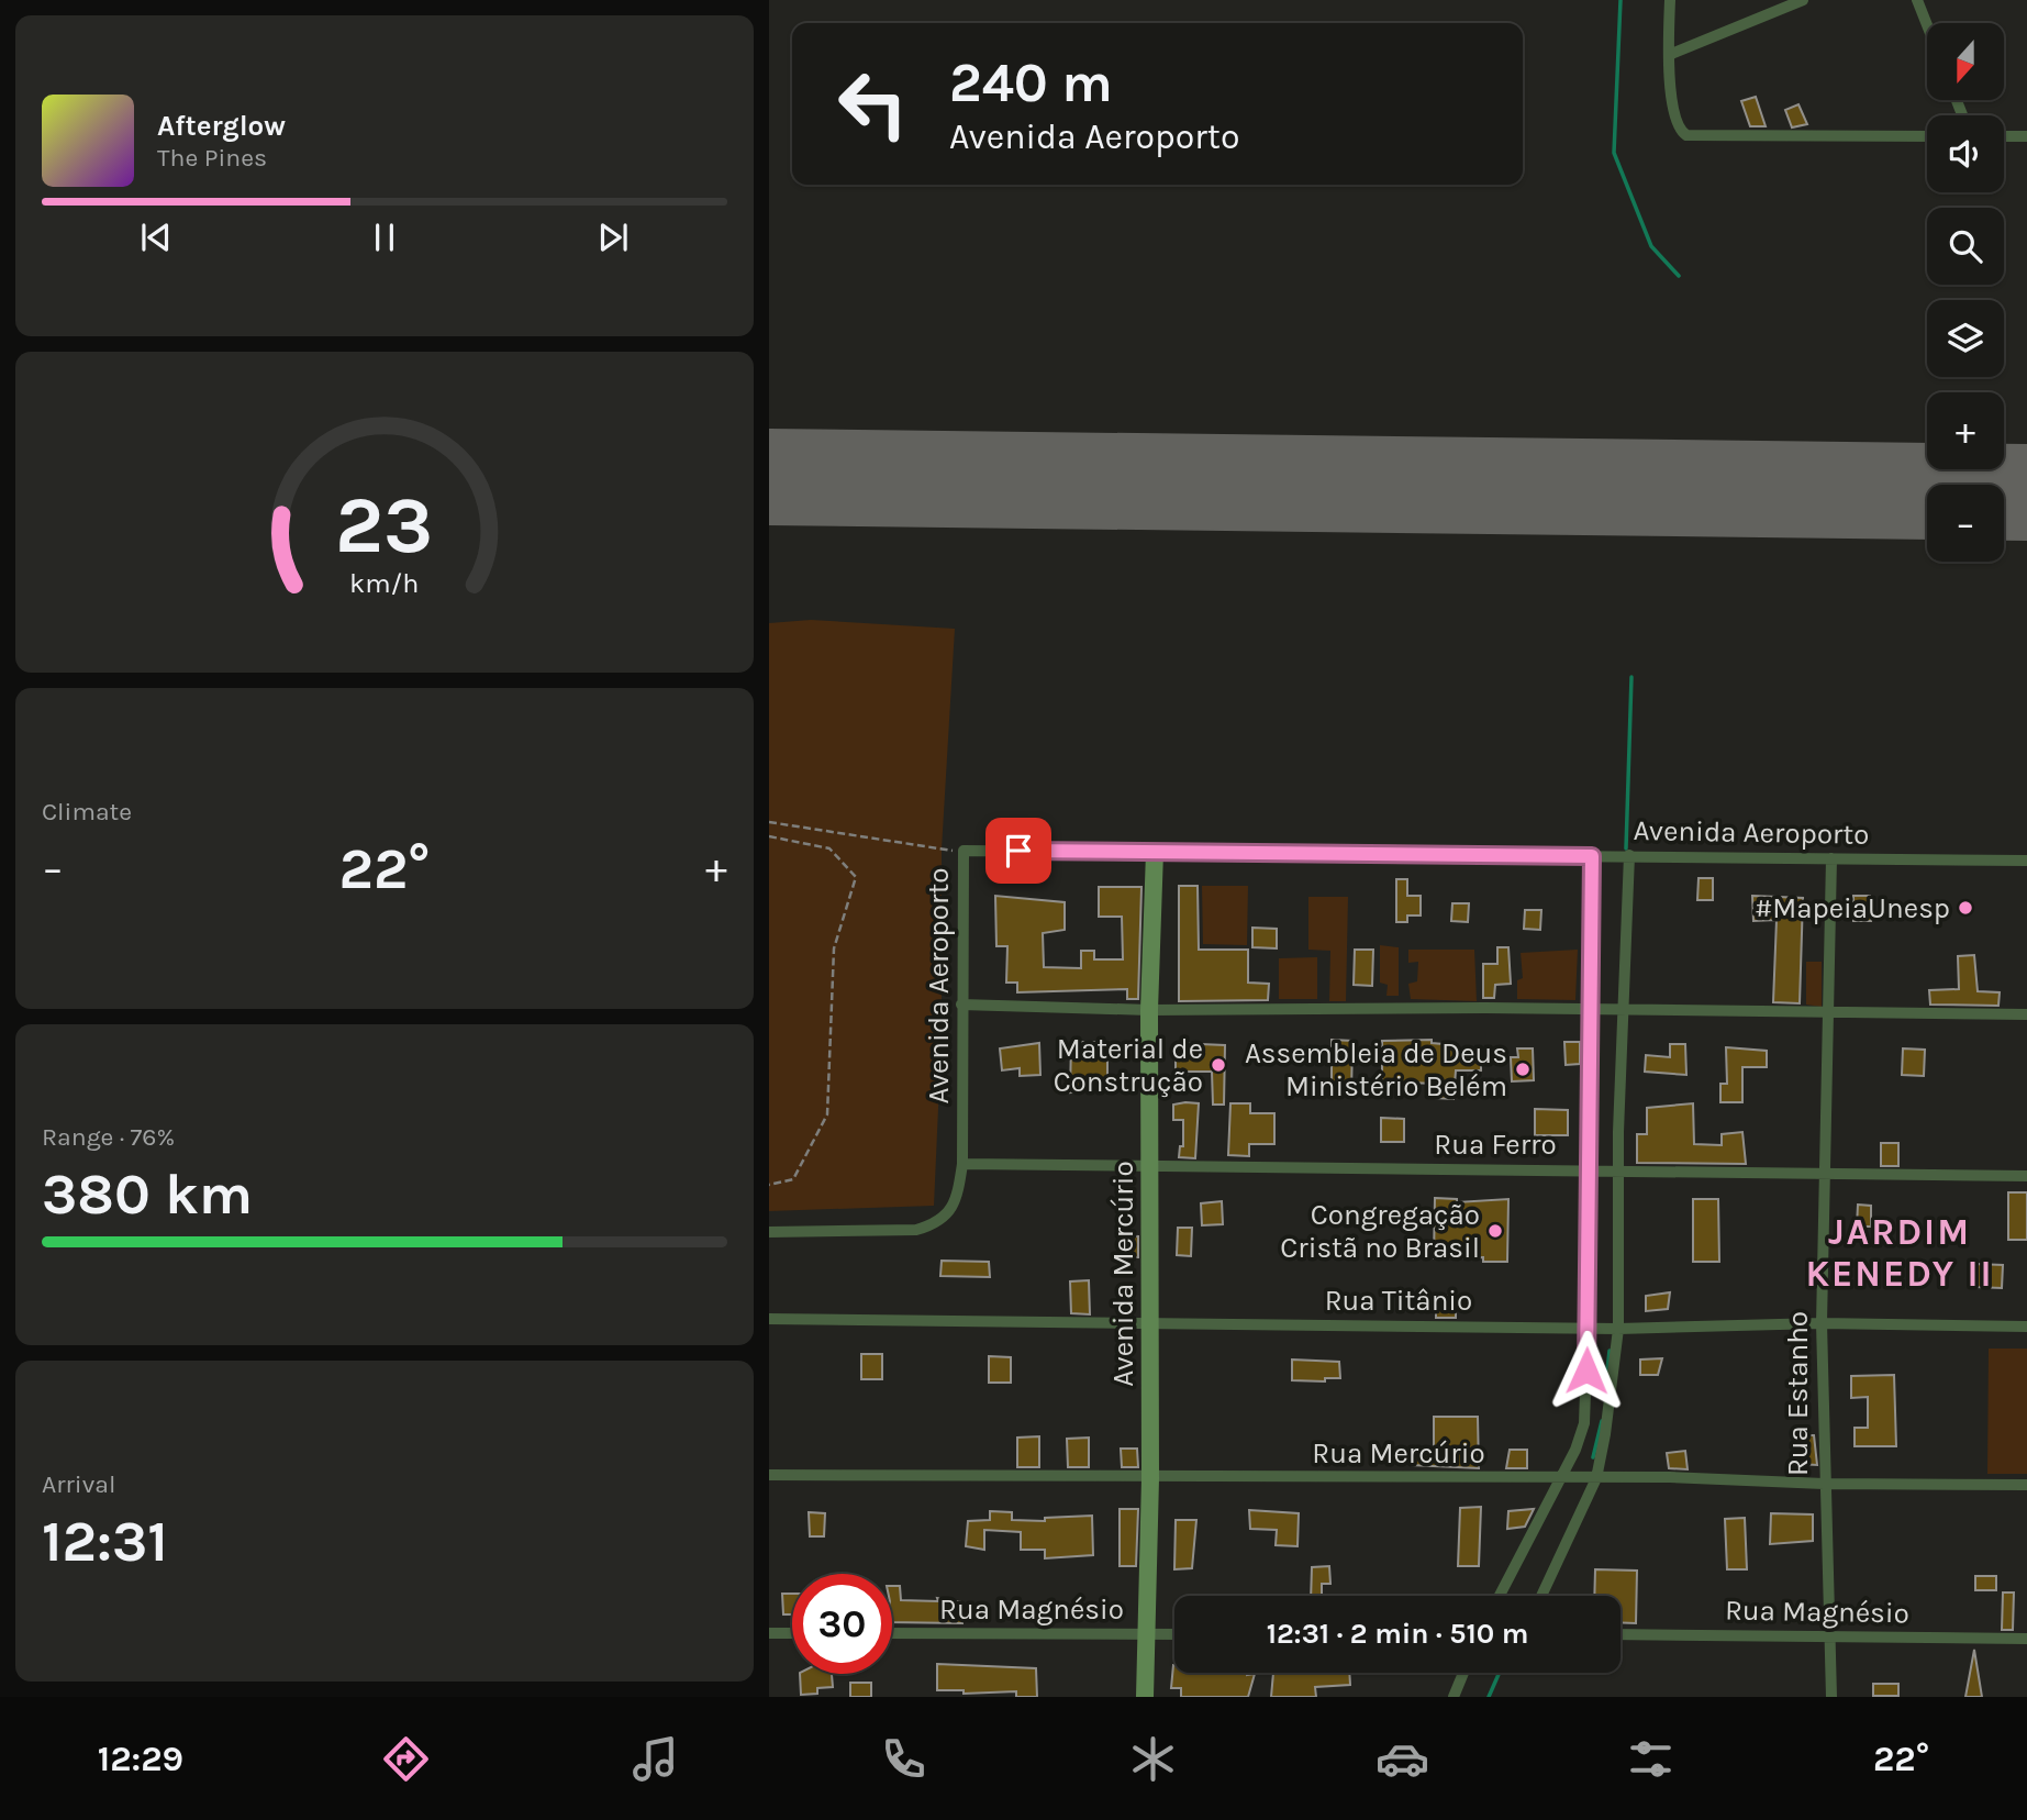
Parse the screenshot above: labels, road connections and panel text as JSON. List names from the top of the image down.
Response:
{
  "streets": {
    "street": [
      "Avenida Aeroporto",
      "Rua Ferro",
      "Avenida Mercúrio",
      "Rua Titânio",
      "Rua Estanho",
      "Rua Mercúrio",
      "Rua Magnésio"
    ]
  },
  "crossings": [
    ["Avenida Aeroporto", "Rua Ferro"],
    ["Avenida Aeroporto", "Avenida Mercúrio"],
    ["Avenida Aeroporto", "Rua Estanho"],
    ["Rua Ferro", "Avenida Mercúrio"],
    ["Rua Ferro", "Rua Estanho"],
    ["Avenida Mercúrio", "Rua Titânio"],
    ["Avenida Mercúrio", "Rua Mercúrio"],
    ["Avenida Mercúrio", "Rua Magnésio"],
    ["Rua Titânio", "Rua Estanho"],
    ["Rua Estanho", "Rua Mercúrio"],
    ["Rua Estanho", "Rua Magnésio"]
  ],
  "districts": ["JARDIM KENEDY II"],
  "places": [
    "#MapeiaUnesp",
    "Material de Construção",
    "Assembleia de Deus Ministério Belém",
    "Congregação Cristã no Brasil"
  ],
  "north": "bottom",
  "page": {
    "map_buttons": ["+", "−"],
    "turn": ["240 m", "Avenida Aeroporto"],
    "song": ["Afterglow", "The Pines"],
    "tile": [
      "Climate",
      ["Range · 76%", "380 km"],
      ["Arrival", "12:31"]
    ],
    "heat": ["−", "22°", "+"],
    "limit": "30",
    "trip": "12:31 · 2 min · 510 m",
    "tabs": ["12:29", "22°"],
    "gauge": ["23", "km/h"]
  }
}
